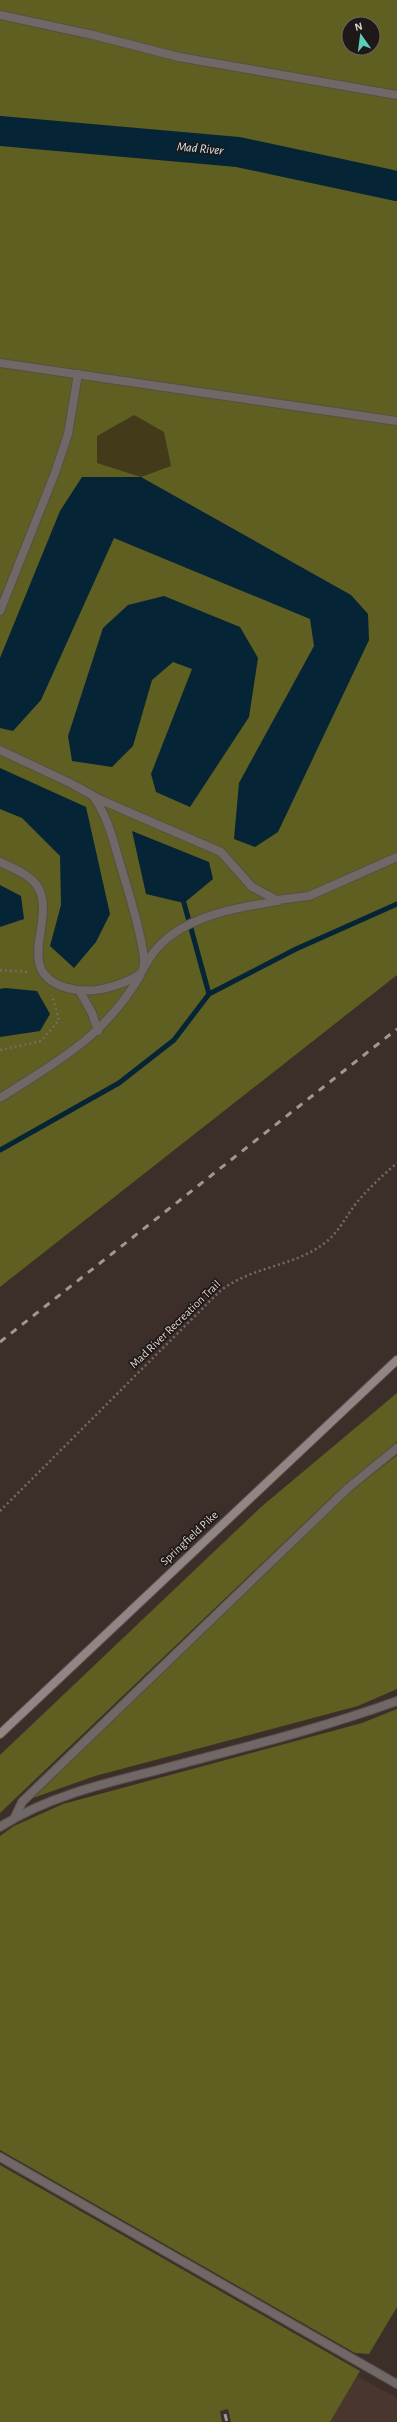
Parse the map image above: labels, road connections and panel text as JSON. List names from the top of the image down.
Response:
{
  "streets": {
    "main road": ["Springfield Pike"],
    "path": ["Mad River Recreation Trail"]
  },
  "water": ["Mad River"],
  "north": "top"
}
